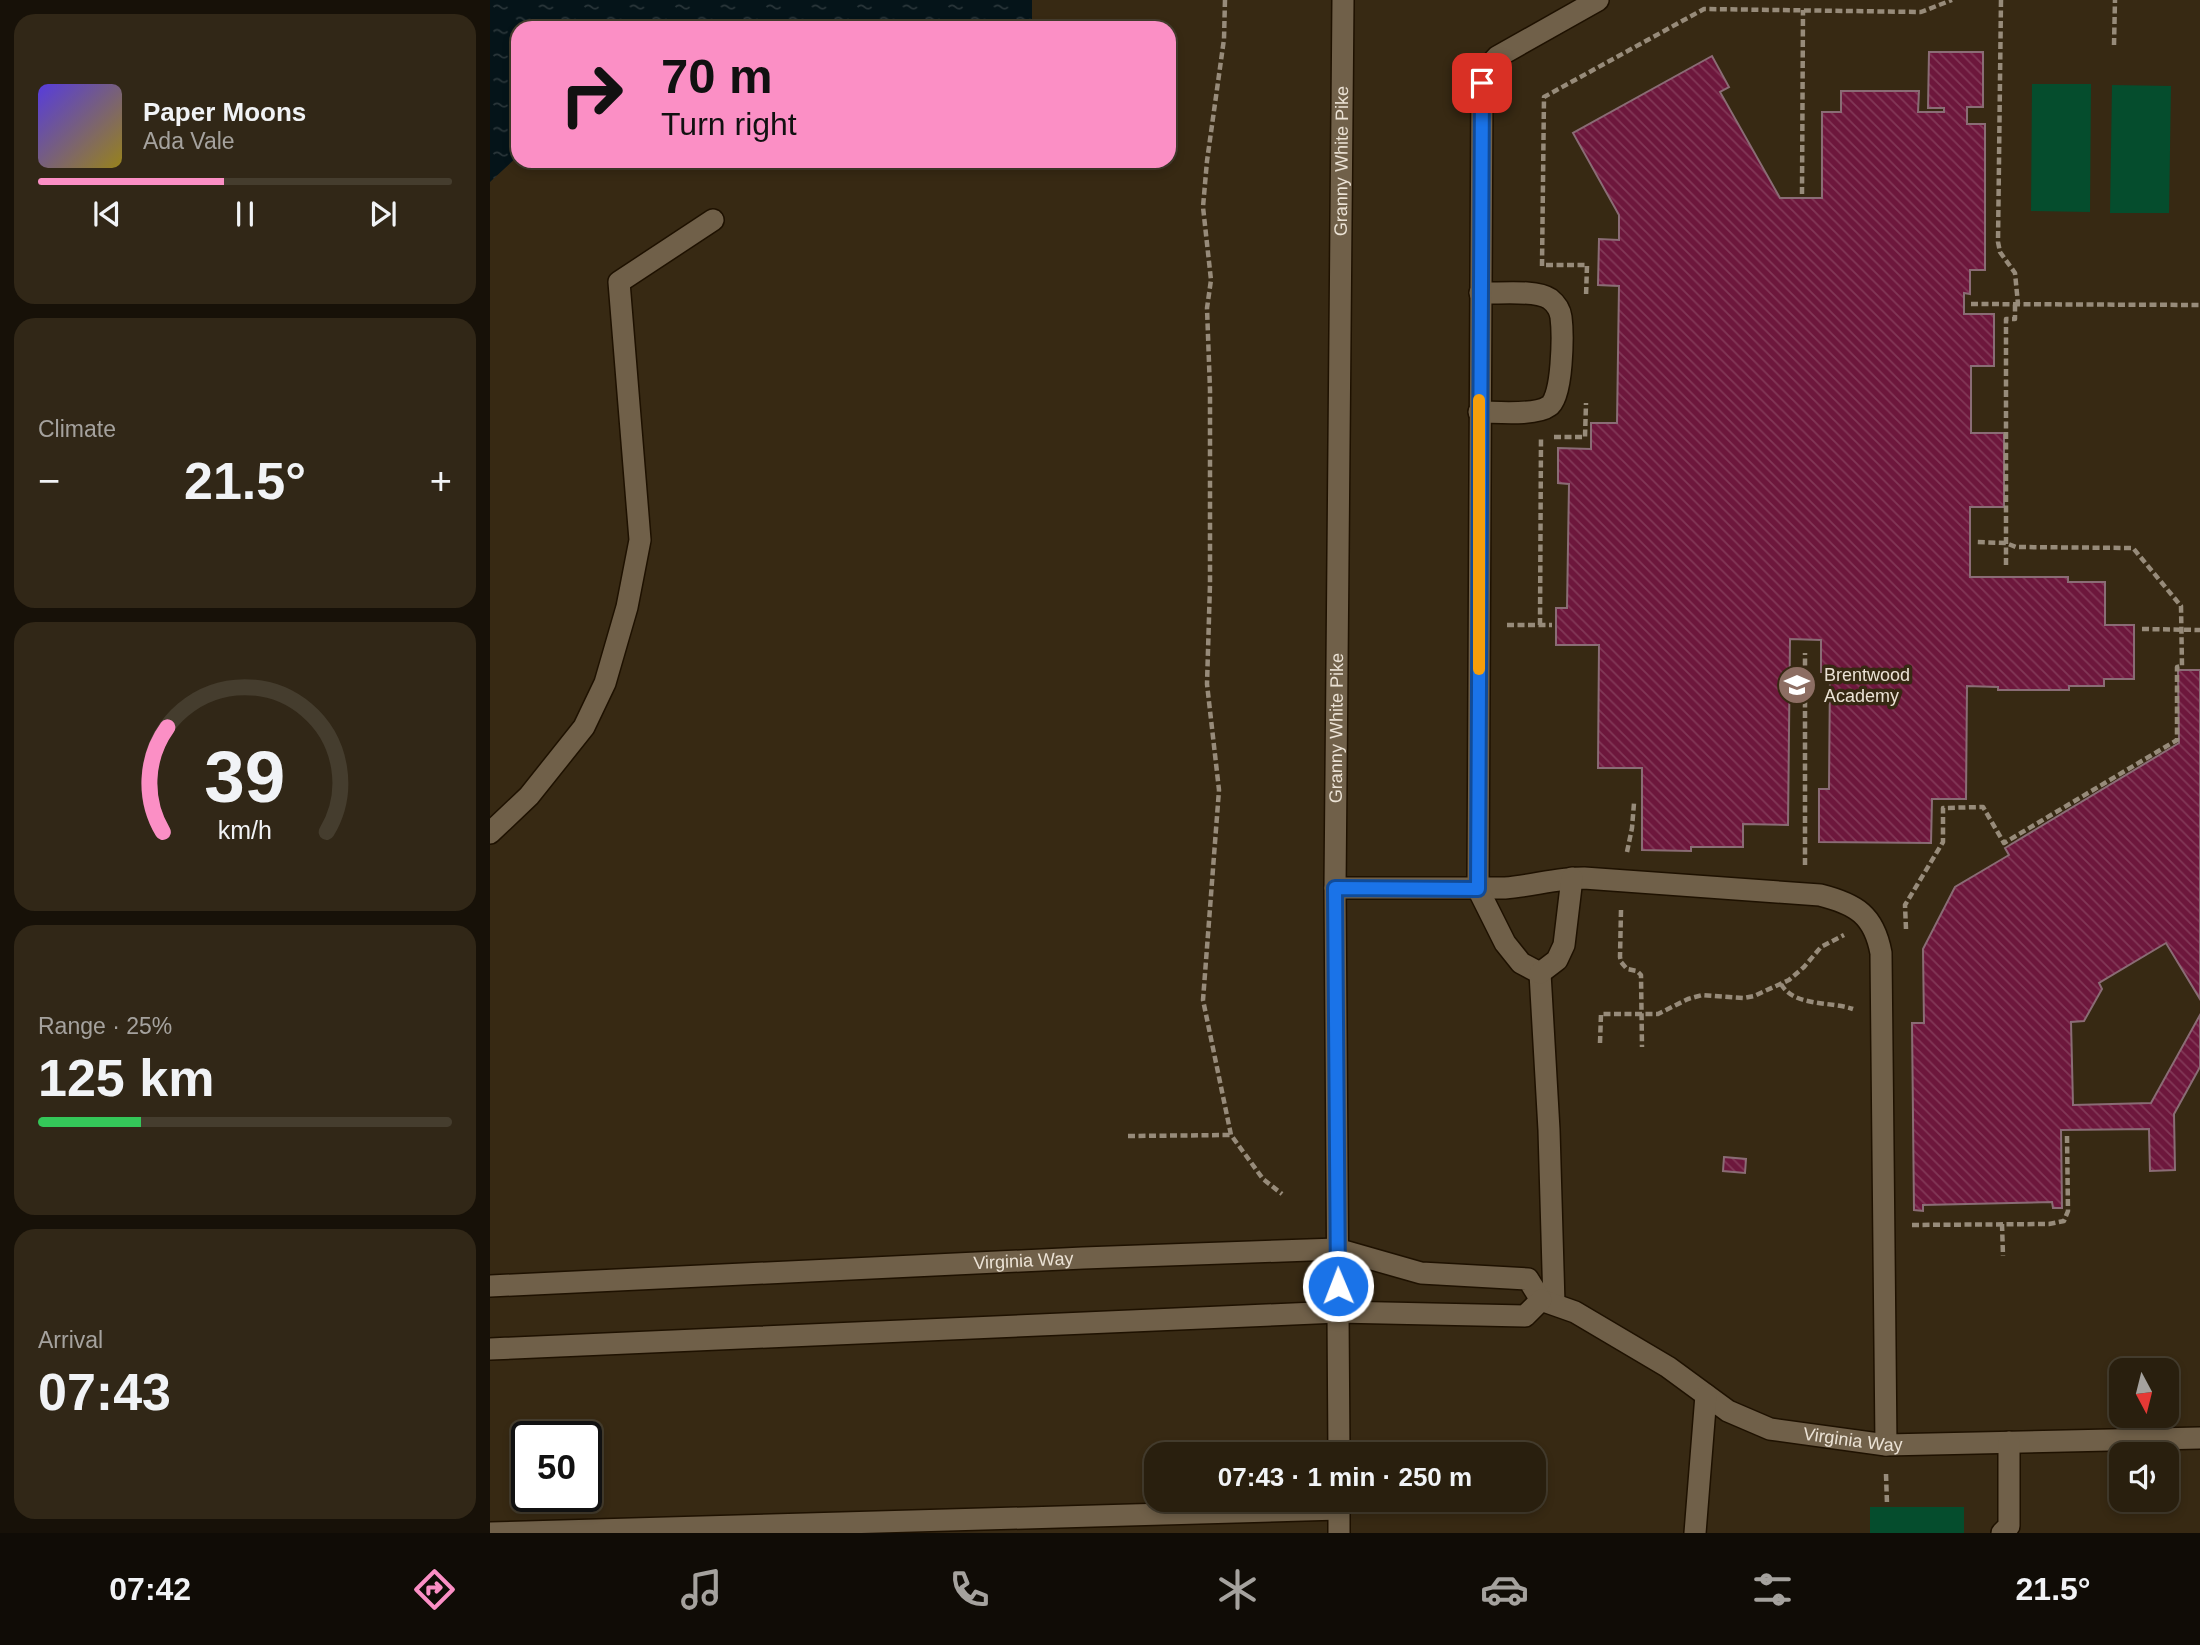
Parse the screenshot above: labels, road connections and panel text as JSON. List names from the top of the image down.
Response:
{
  "streets": {
    "street": ["Granny White Pike", "Virginia Way"]
  },
  "crossings": [
    ["Granny White Pike", "Virginia Way"]
  ],
  "places": {
    "school or university": ["Brentwood Academy"]
  },
  "north": "bottom",
  "page": {
    "turn": ["70 m", "Turn right"],
    "song": ["Paper Moons", "Ada Vale"],
    "tile": [
      "Climate",
      ["Range · 25%", "125 km"],
      ["Arrival", "07:43"]
    ],
    "heat": ["−", "21.5°", "+"],
    "limit": "50",
    "trip": "07:43 · 1 min · 250 m",
    "tabs": ["07:42", "21.5°"],
    "gauge": ["39", "km/h"]
  }
}
